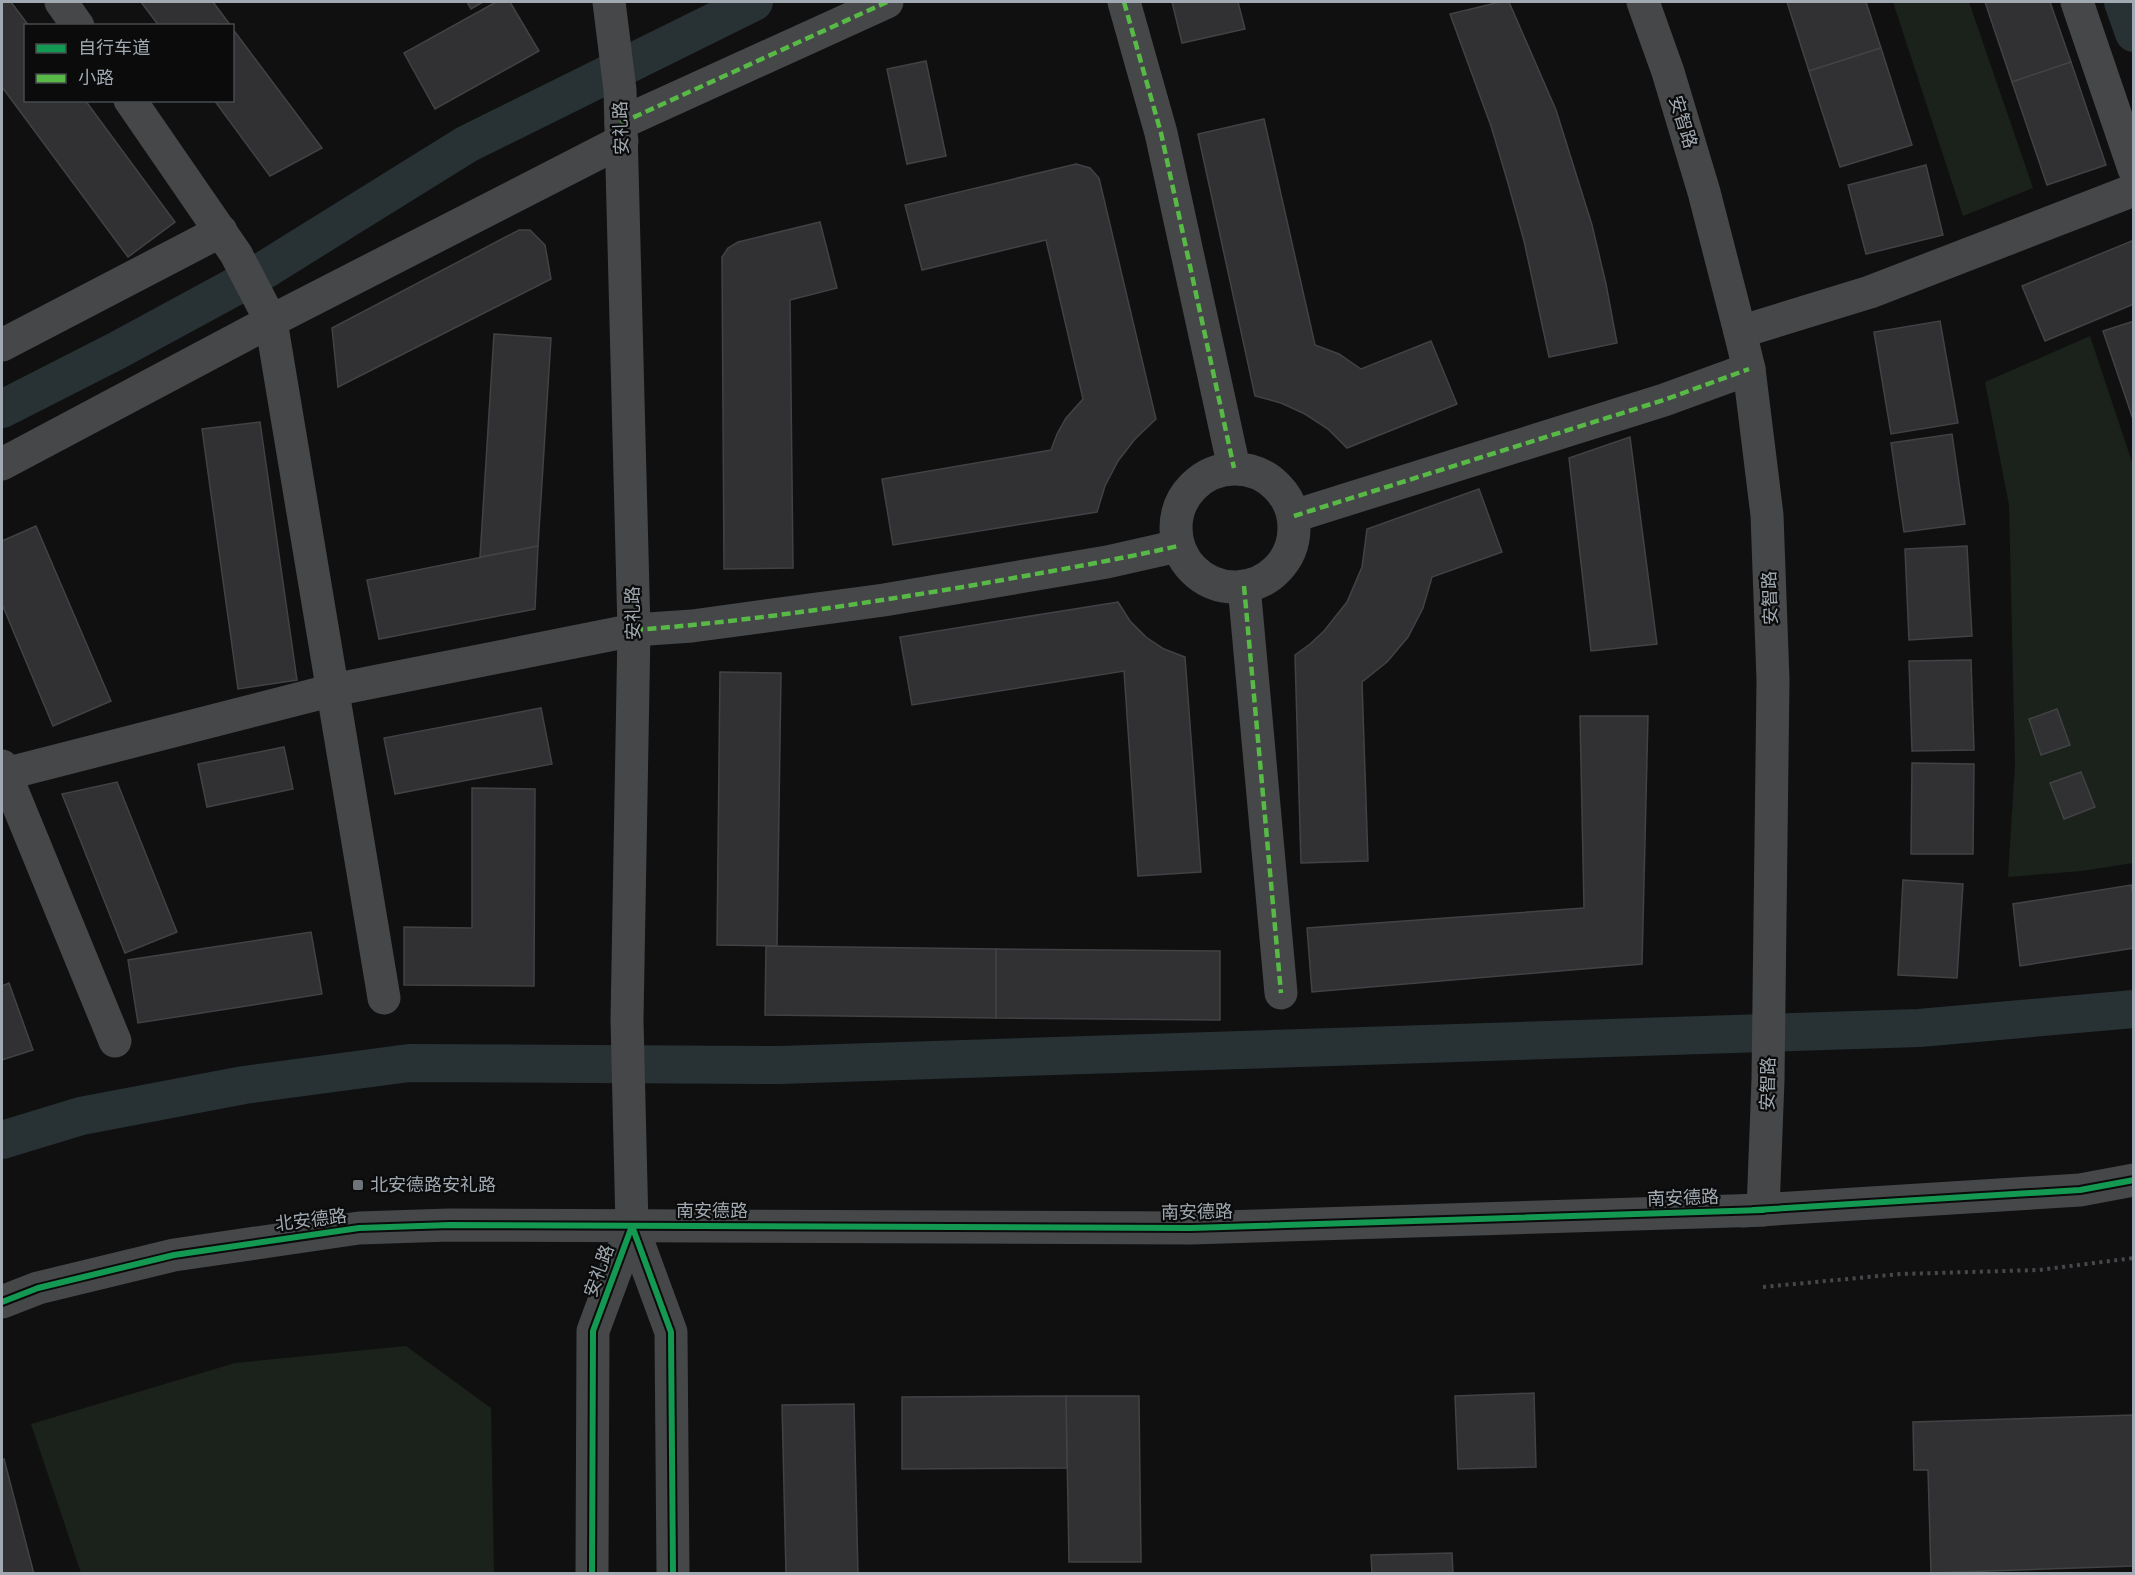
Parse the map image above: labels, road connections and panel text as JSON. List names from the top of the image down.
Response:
{
  "streets": {
    "street": [
      "安智路",
      "安礼路",
      "南安德路",
      "北安德路"
    ]
  },
  "crossings": [
    ["安智路", "南安德路"],
    ["安礼路", "南安德路"],
    ["安礼路", "北安德路"],
    ["南安德路", "北安德路"]
  ],
  "places": {
    "transit": ["北安德路安礼路"]
  },
  "legend": ["自行车道", "小路"]
}
